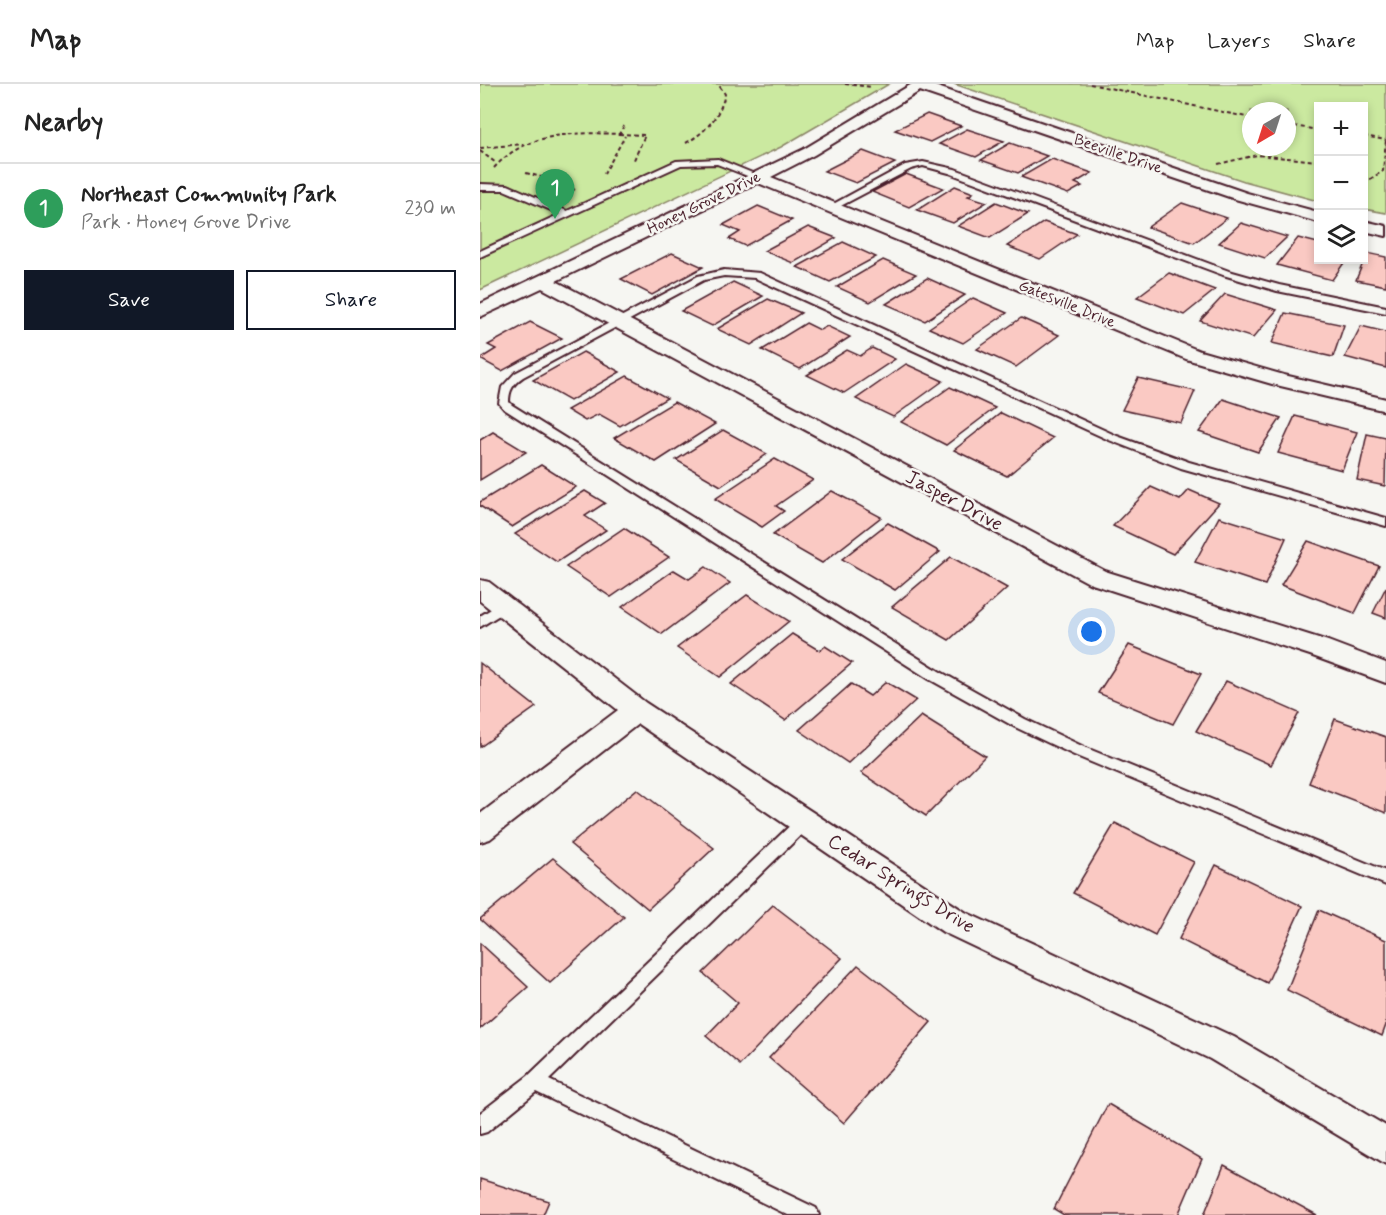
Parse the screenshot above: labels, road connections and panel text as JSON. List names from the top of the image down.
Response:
{
  "streets": {
    "street": [
      "Beeville Drive",
      "Honey Grove Drive",
      "Gatesville Drive",
      "Jasper Drive",
      "Cedar Springs Drive"
    ]
  },
  "crossings": [
    ["Beeville Drive", "Honey Grove Drive"],
    ["Honey Grove Drive", "Gatesville Drive"],
    ["Honey Grove Drive", "Jasper Drive"]
  ],
  "north": "bottom left",
  "page": {
    "header": "Map",
    "nav": ["Map", "Layers", "Share"],
    "heading": "Nearby",
    "map_buttons": ["+", "−"],
    "list": [
      {
        "mark": "1",
        "name": "Northeast Community Park",
        "note": "Park · Honey Grove Drive",
        "value": "230 m"
      }
    ],
    "pins": "1",
    "buttons": ["Save", "Share"]
  }
}
